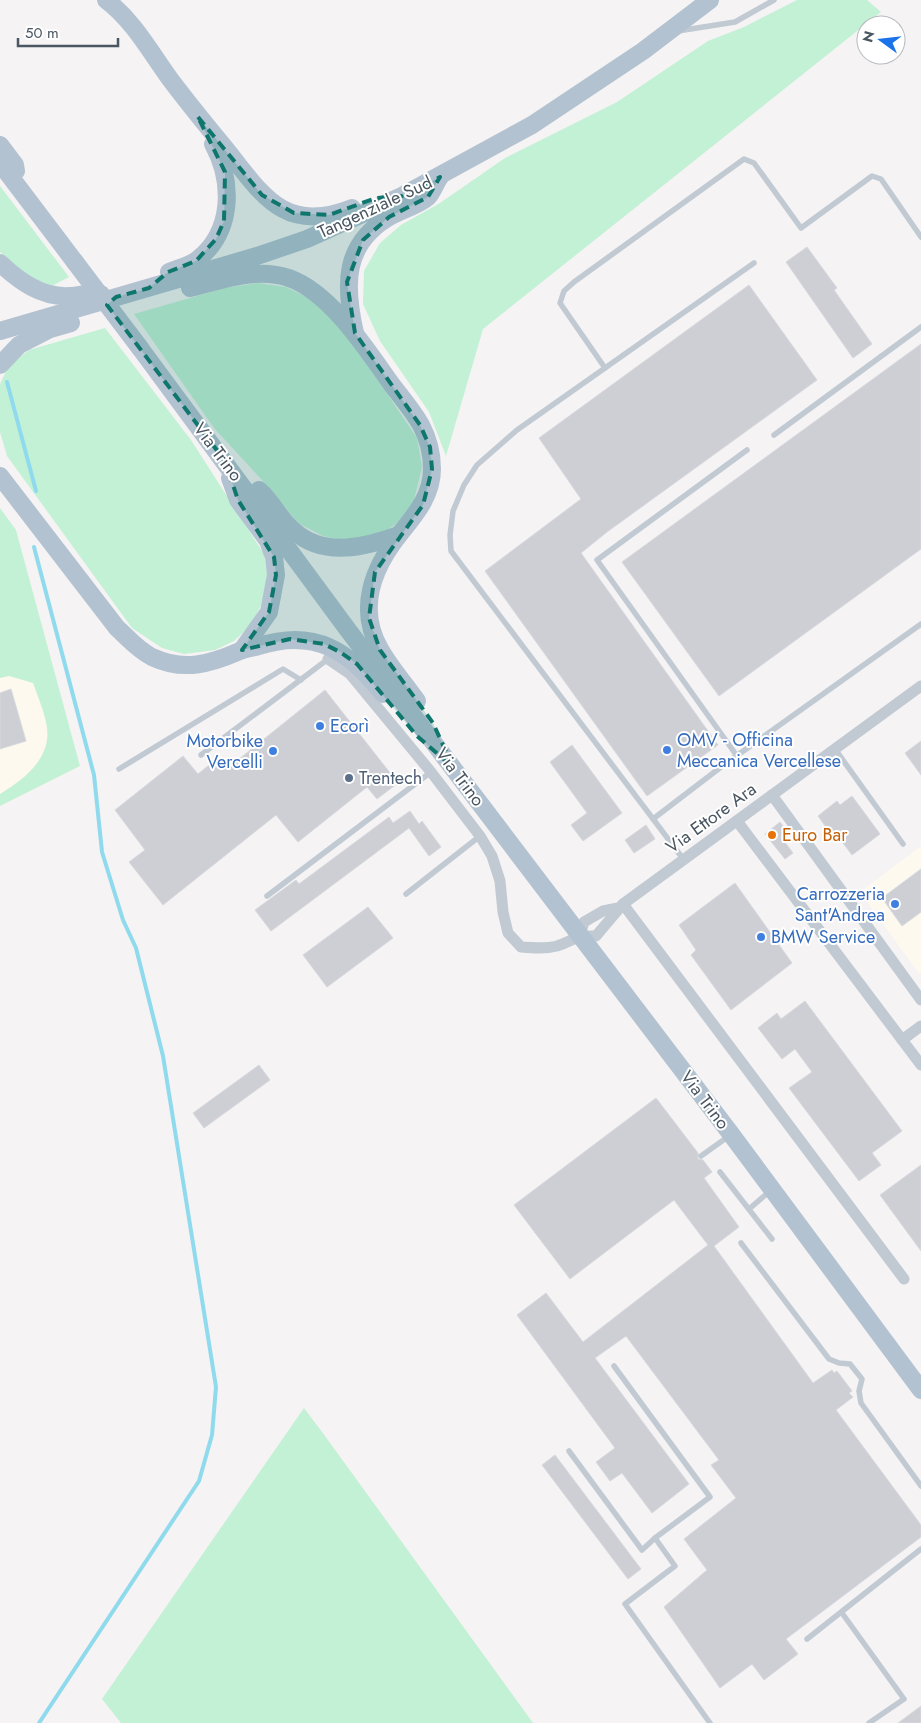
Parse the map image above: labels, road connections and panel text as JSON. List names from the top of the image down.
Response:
{
  "streets": {
    "main road": ["Tangenziale Sud", "Via Trino"],
    "street": ["Via Ettore Ara"]
  },
  "crossings": [
    ["Via Trino", "Via Ettore Ara"]
  ],
  "places": [
    "Ecorì",
    "OMV - Officina Meccanica Vercellese",
    "Motorbike Vercelli",
    "Trentech",
    "Euro Bar",
    "Carrozzeria Sant'Andrea",
    "BMW Service"
  ],
  "scale_bar": "50 m",
  "north": "left"
}
